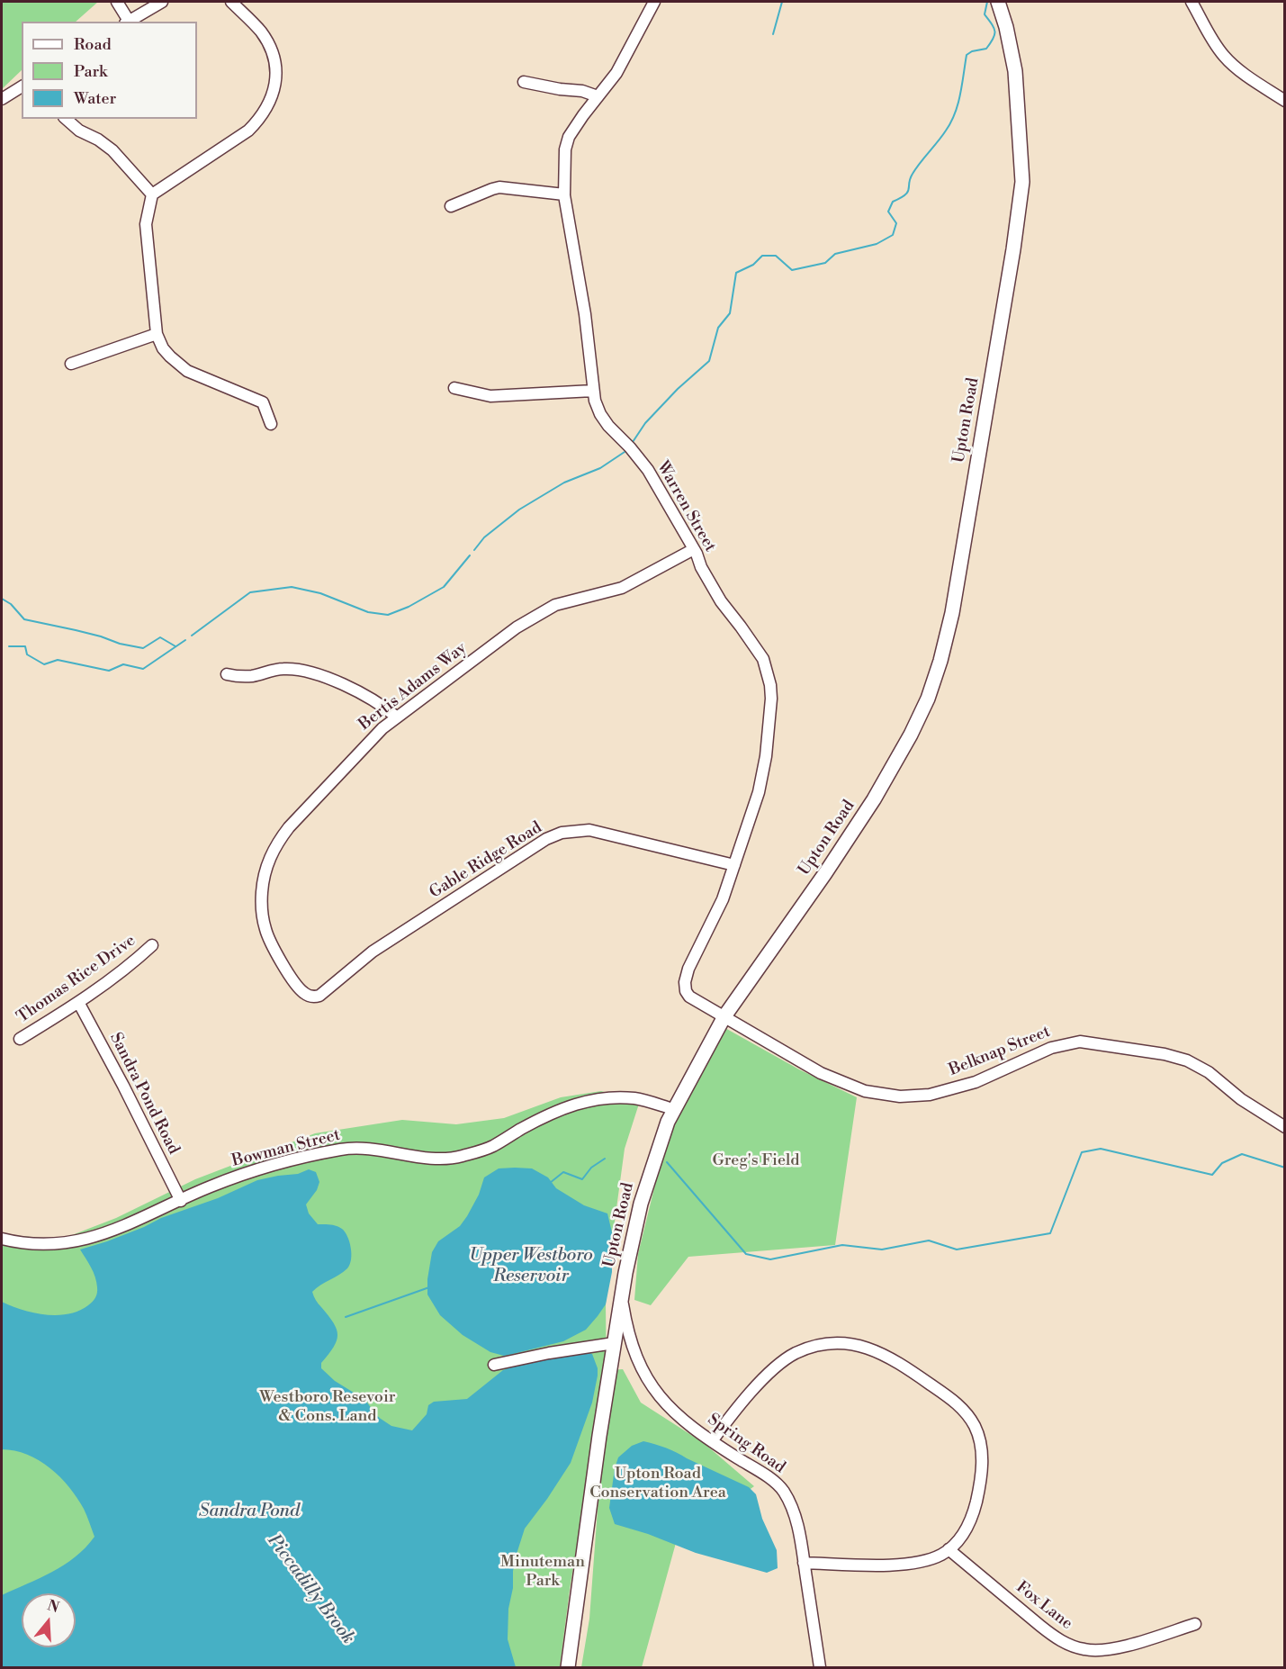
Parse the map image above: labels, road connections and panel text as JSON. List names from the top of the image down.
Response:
{
  "streets": {
    "main road": ["Upton Road"],
    "street": [
      "Warren Street",
      "Bertis Adams Way",
      "Gable Ridge Road",
      "Thomas Rice Drive",
      "Belknap Street",
      "Sandra Pond Road",
      "Bowman Street",
      "Spring Road",
      "Fox Lane"
    ]
  },
  "crossings": [
    ["Upton Road", "Warren Street"],
    ["Upton Road", "Belknap Street"],
    ["Upton Road", "Bowman Street"],
    ["Upton Road", "Spring Road"],
    ["Warren Street", "Bertis Adams Way"],
    ["Warren Street", "Gable Ridge Road"],
    ["Warren Street", "Belknap Street"],
    ["Bertis Adams Way", "Gable Ridge Road"],
    ["Thomas Rice Drive", "Sandra Pond Road"],
    ["Sandra Pond Road", "Bowman Street"]
  ],
  "water": ["Upper Westboro Reservoir", "Sandra Pond", "Piccadilly Brook"],
  "parks": [
    "Greg's Field",
    "Westboro Resevoir & Cons. Land",
    "Upton Road Conservation Area",
    "Minuteman Park"
  ],
  "legend": ["Road", "Park", "Water"],
  "north": "top"
}
